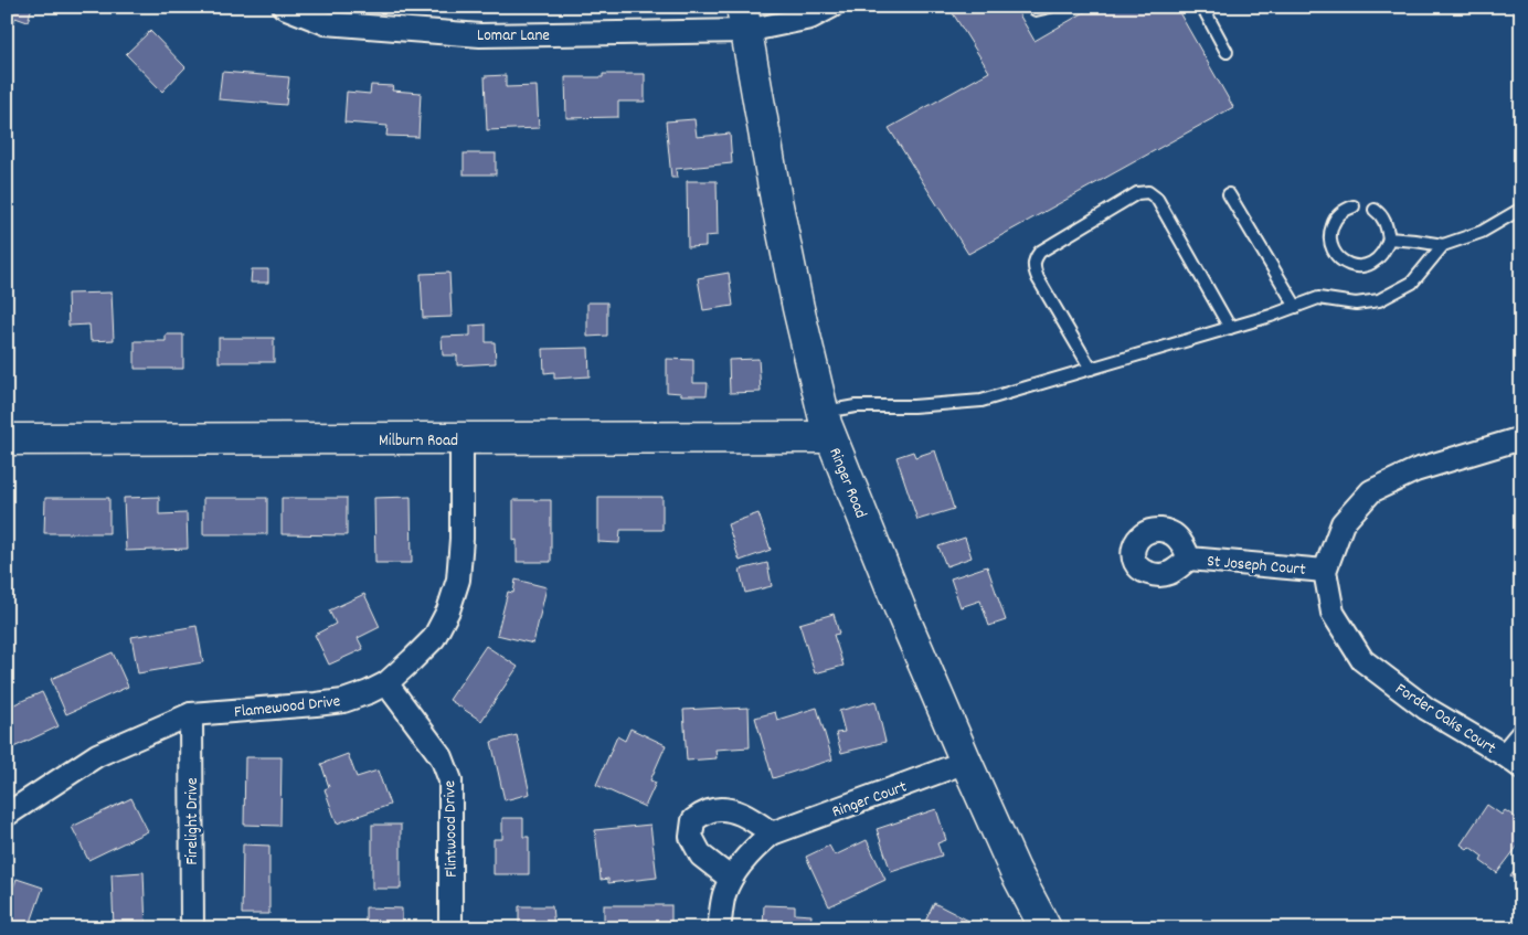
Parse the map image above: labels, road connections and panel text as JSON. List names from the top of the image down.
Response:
{
  "streets": {
    "street": [
      "Lomar Lane",
      "Milburn Road",
      "Ringer Road",
      "St Joseph Court",
      "Flamewood Drive",
      "Forder Oaks Court",
      "Ringer Court",
      "Firelight Drive",
      "Flintwood Drive"
    ]
  },
  "crossings": [
    ["Lomar Lane", "Ringer Road"],
    ["Milburn Road", "Ringer Road"],
    ["Milburn Road", "Flamewood Drive"],
    ["Ringer Road", "Ringer Court"],
    ["St Joseph Court", "Forder Oaks Court"],
    ["Flamewood Drive", "Firelight Drive"],
    ["Flamewood Drive", "Flintwood Drive"]
  ]
}
